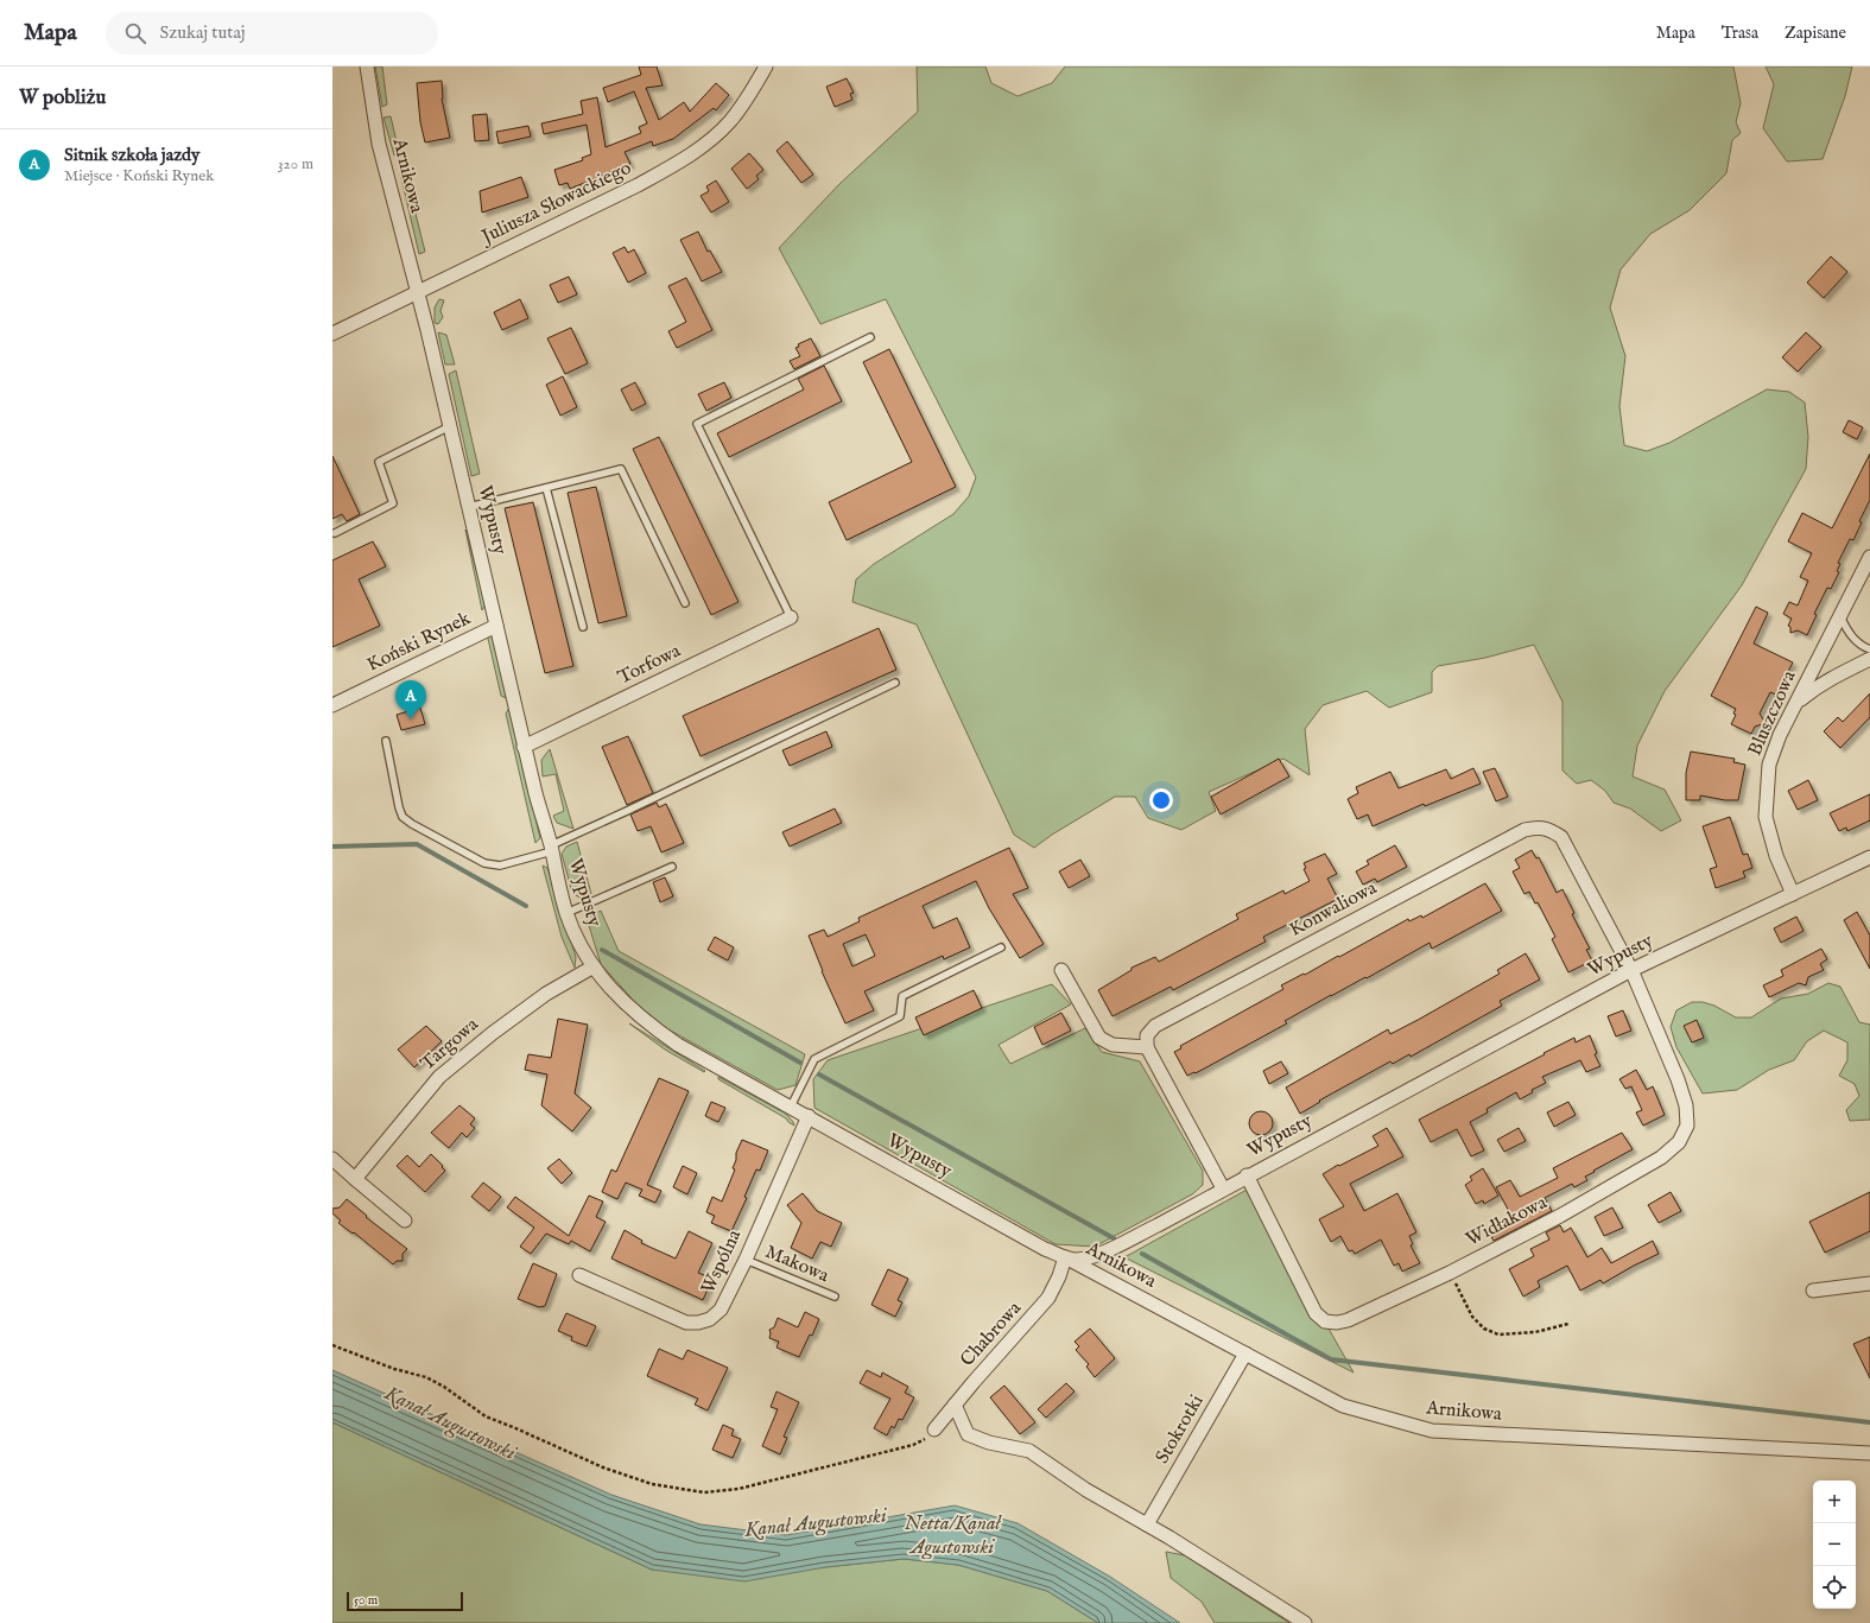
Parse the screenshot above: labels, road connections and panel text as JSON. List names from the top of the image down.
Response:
{
  "streets": {
    "street": [
      "Arnikowa",
      "Juliusza Słowackiego",
      "Wypusty",
      "Koński Rynek",
      "Torfowa",
      "Bluszczowa",
      "Konwaliowa",
      "Targowa",
      "Widłakowa",
      "Wspólna",
      "Chabrowa",
      "Stokrotki"
    ],
    "lane": ["Makowa"]
  },
  "crossings": [
    ["Arnikowa", "Juliusza Słowackiego"],
    ["Arnikowa", "Wypusty"],
    ["Arnikowa", "Chabrowa"],
    ["Arnikowa", "Stokrotki"],
    ["Juliusza Słowackiego", "Wypusty"],
    ["Wypusty", "Koński Rynek"],
    ["Wypusty", "Torfowa"],
    ["Wypusty", "Bluszczowa"],
    ["Wypusty", "Konwaliowa"],
    ["Wypusty", "Targowa"],
    ["Wypusty", "Widłakowa"],
    ["Wypusty", "Wspólna"],
    ["Wypusty", "Chabrowa"],
    ["Konwaliowa", "Widłakowa"],
    ["Wspólna", "Makowa"]
  ],
  "water": ["Kanał Augustowski", "Netta/Kanał Agustowski"],
  "scale_bar": "50 m",
  "page": {
    "header": "Mapa",
    "search": "Szukaj tutaj",
    "nav": ["Mapa", "Trasa", "Zapisane"],
    "heading": "W pobliżu",
    "list": [
      {
        "mark": "A",
        "name": "Sitnik szkoła jazdy",
        "note": "Miejsce · Koński Rynek",
        "value": "320 m"
      }
    ],
    "pins": "A",
    "map_buttons": ["+", "−"],
    "scale": "50 m"
  }
}
